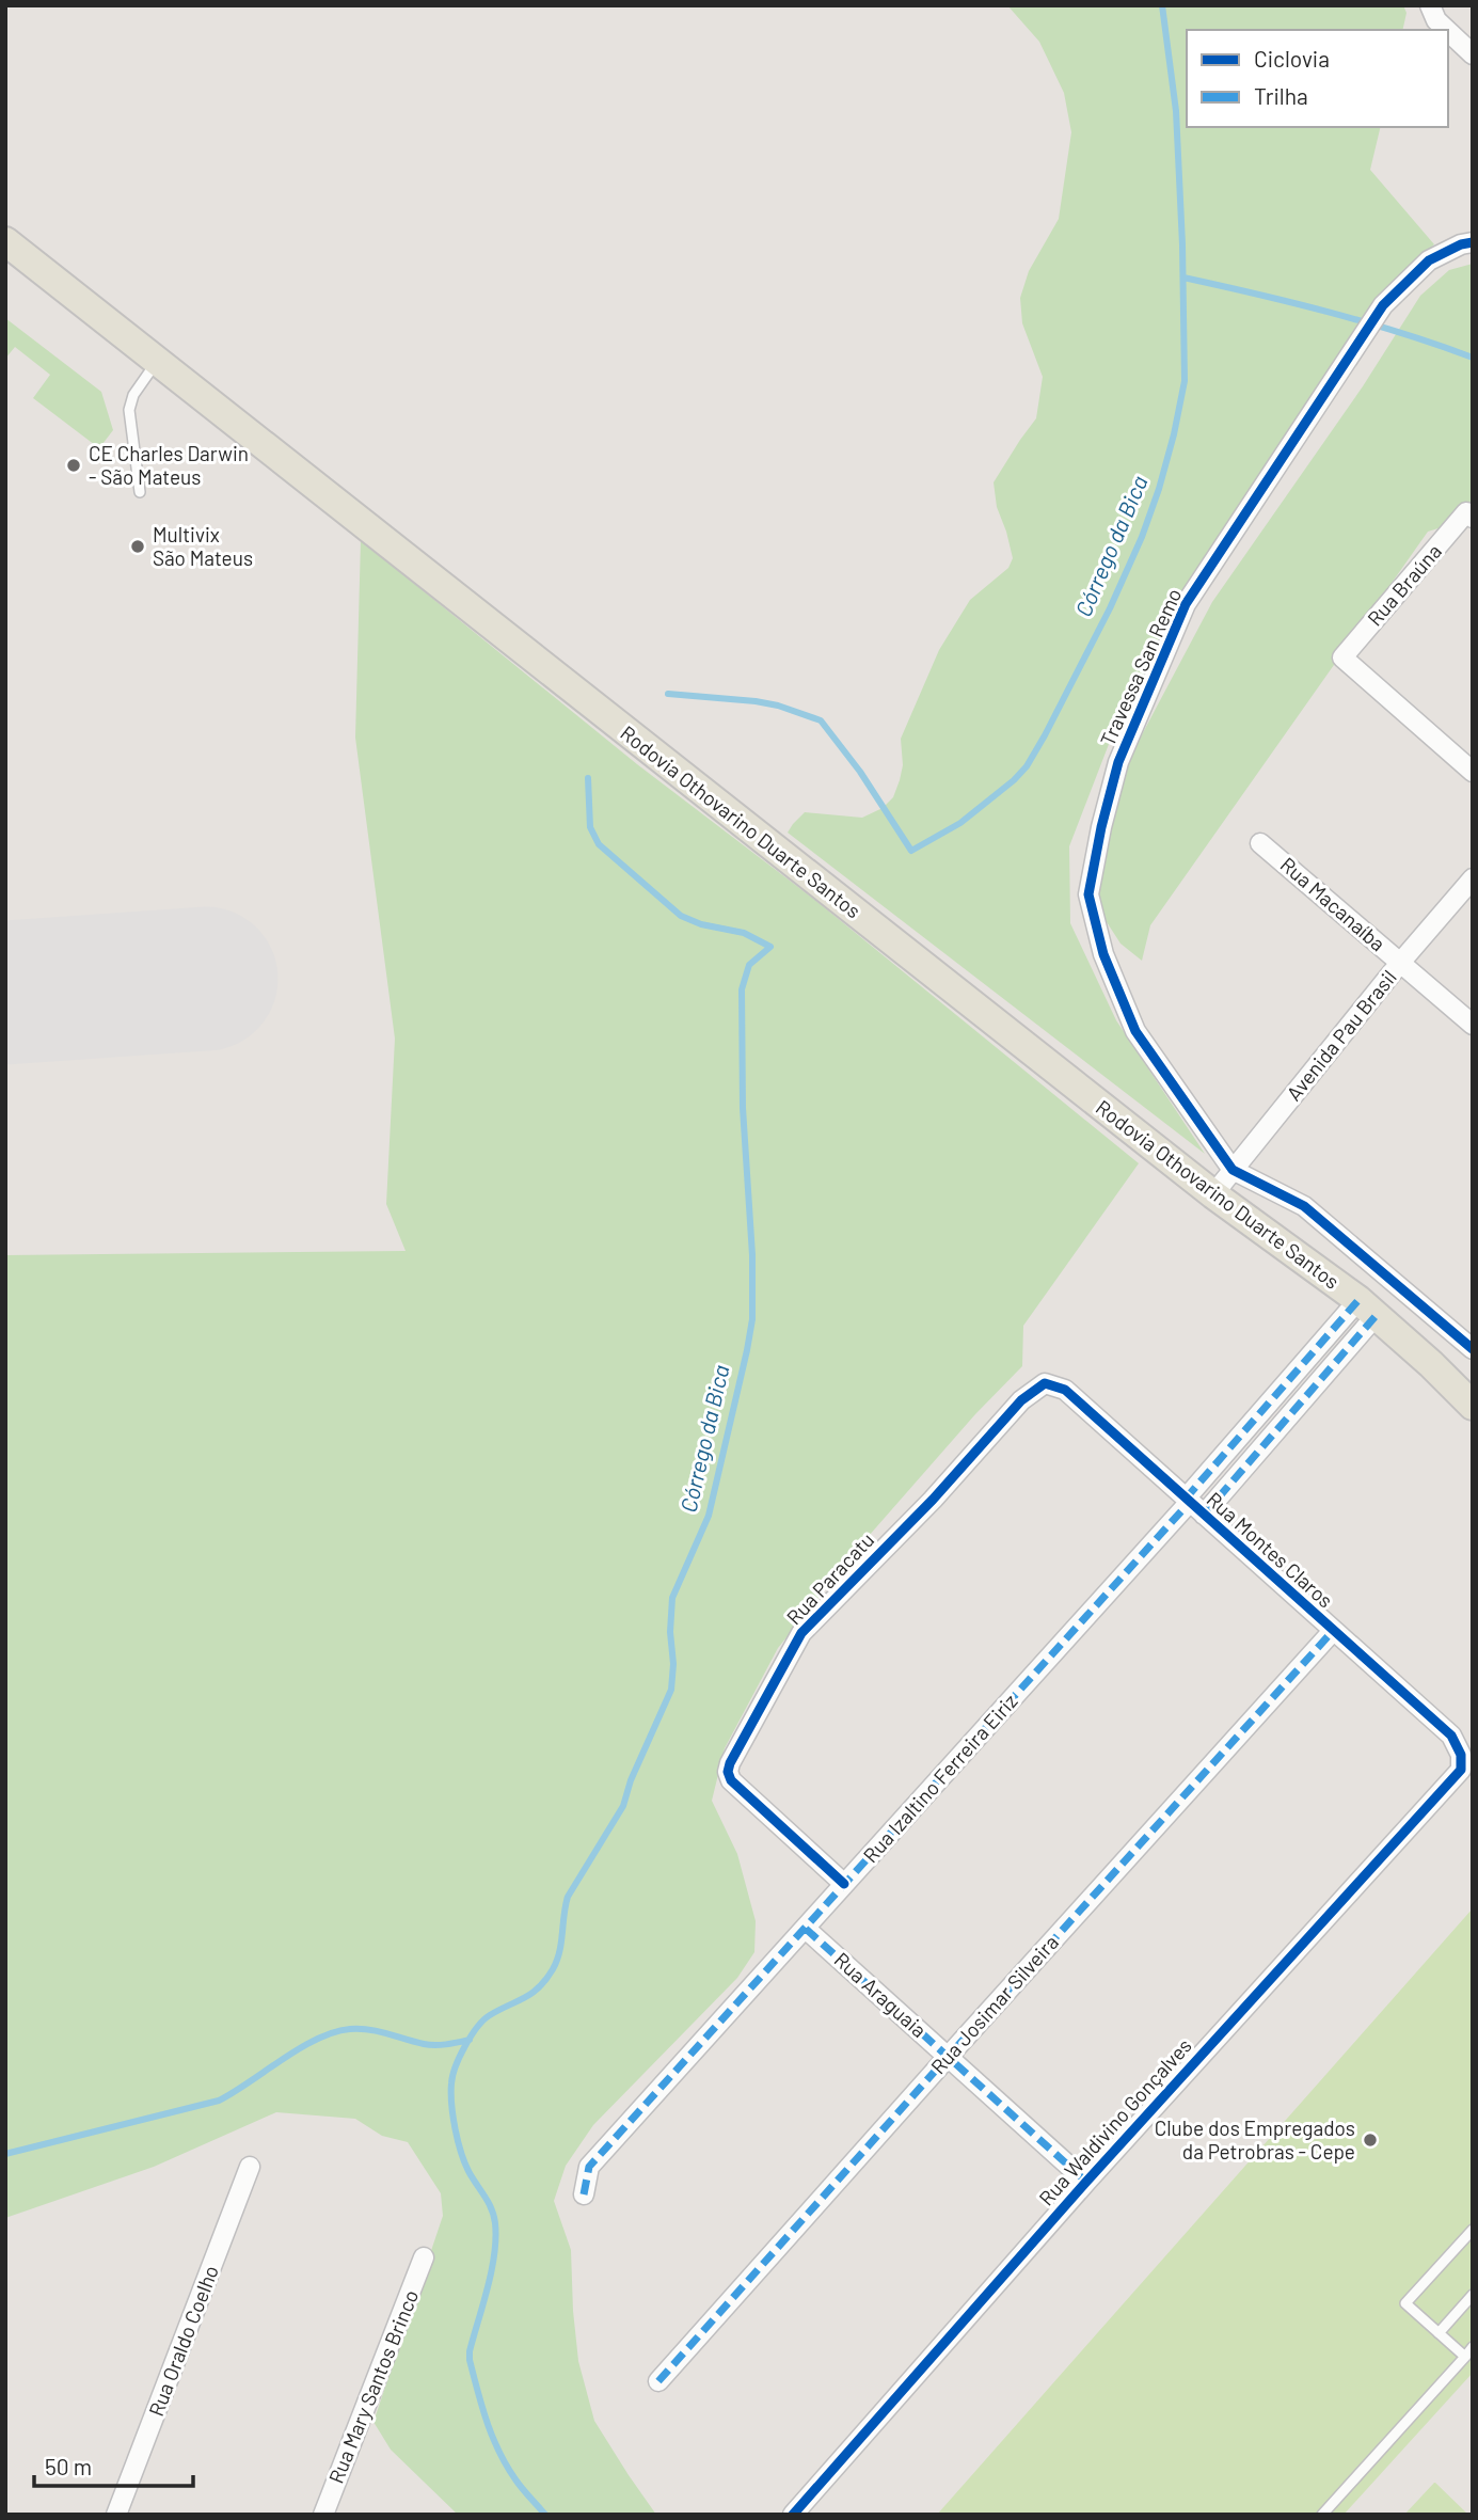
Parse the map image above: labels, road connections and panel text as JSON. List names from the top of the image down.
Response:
{
  "streets": {
    "main road": ["Rodovia Othovarino Duarte Santos"],
    "street": [
      "Rua Braúna",
      "Travessa San Remo",
      "Rua Macanaíba",
      "Avenida Pau Brasil",
      "Rua Montes Claros",
      "Rua Paracatu",
      "Rua Izaltino Ferreira Eiriz",
      "Rua Araguaia",
      "Rua Josimar Silveira",
      "Rua Waldivino Gonçalves",
      "Rua Oraldo Coelho",
      "Rua Mary Santos Brinco"
    ]
  },
  "crossings": [
    ["Travessa San Remo", "Rodovia Othovarino Duarte Santos"],
    ["Travessa San Remo", "Avenida Pau Brasil"],
    ["Rodovia Othovarino Duarte Santos", "Avenida Pau Brasil"],
    ["Rodovia Othovarino Duarte Santos", "Rua Izaltino Ferreira Eiriz"],
    ["Rua Macanaíba", "Avenida Pau Brasil"],
    ["Rua Montes Claros", "Rua Paracatu"],
    ["Rua Montes Claros", "Rua Izaltino Ferreira Eiriz"],
    ["Rua Montes Claros", "Rua Josimar Silveira"],
    ["Rua Montes Claros", "Rua Waldivino Gonçalves"],
    ["Rua Paracatu", "Rua Izaltino Ferreira Eiriz"],
    ["Rua Izaltino Ferreira Eiriz", "Rua Araguaia"],
    ["Rua Araguaia", "Rua Josimar Silveira"],
    ["Rua Araguaia", "Rua Waldivino Gonçalves"]
  ],
  "water": ["Córrego da Bica"],
  "places": ["CE Charles Darwin - São Mateus", "Multivix São Mateus", "Clube dos Empregados da Petrobras - Cepe"],
  "legend": ["Ciclovia", "Trilha"],
  "scale_bar": "50 m"
}
